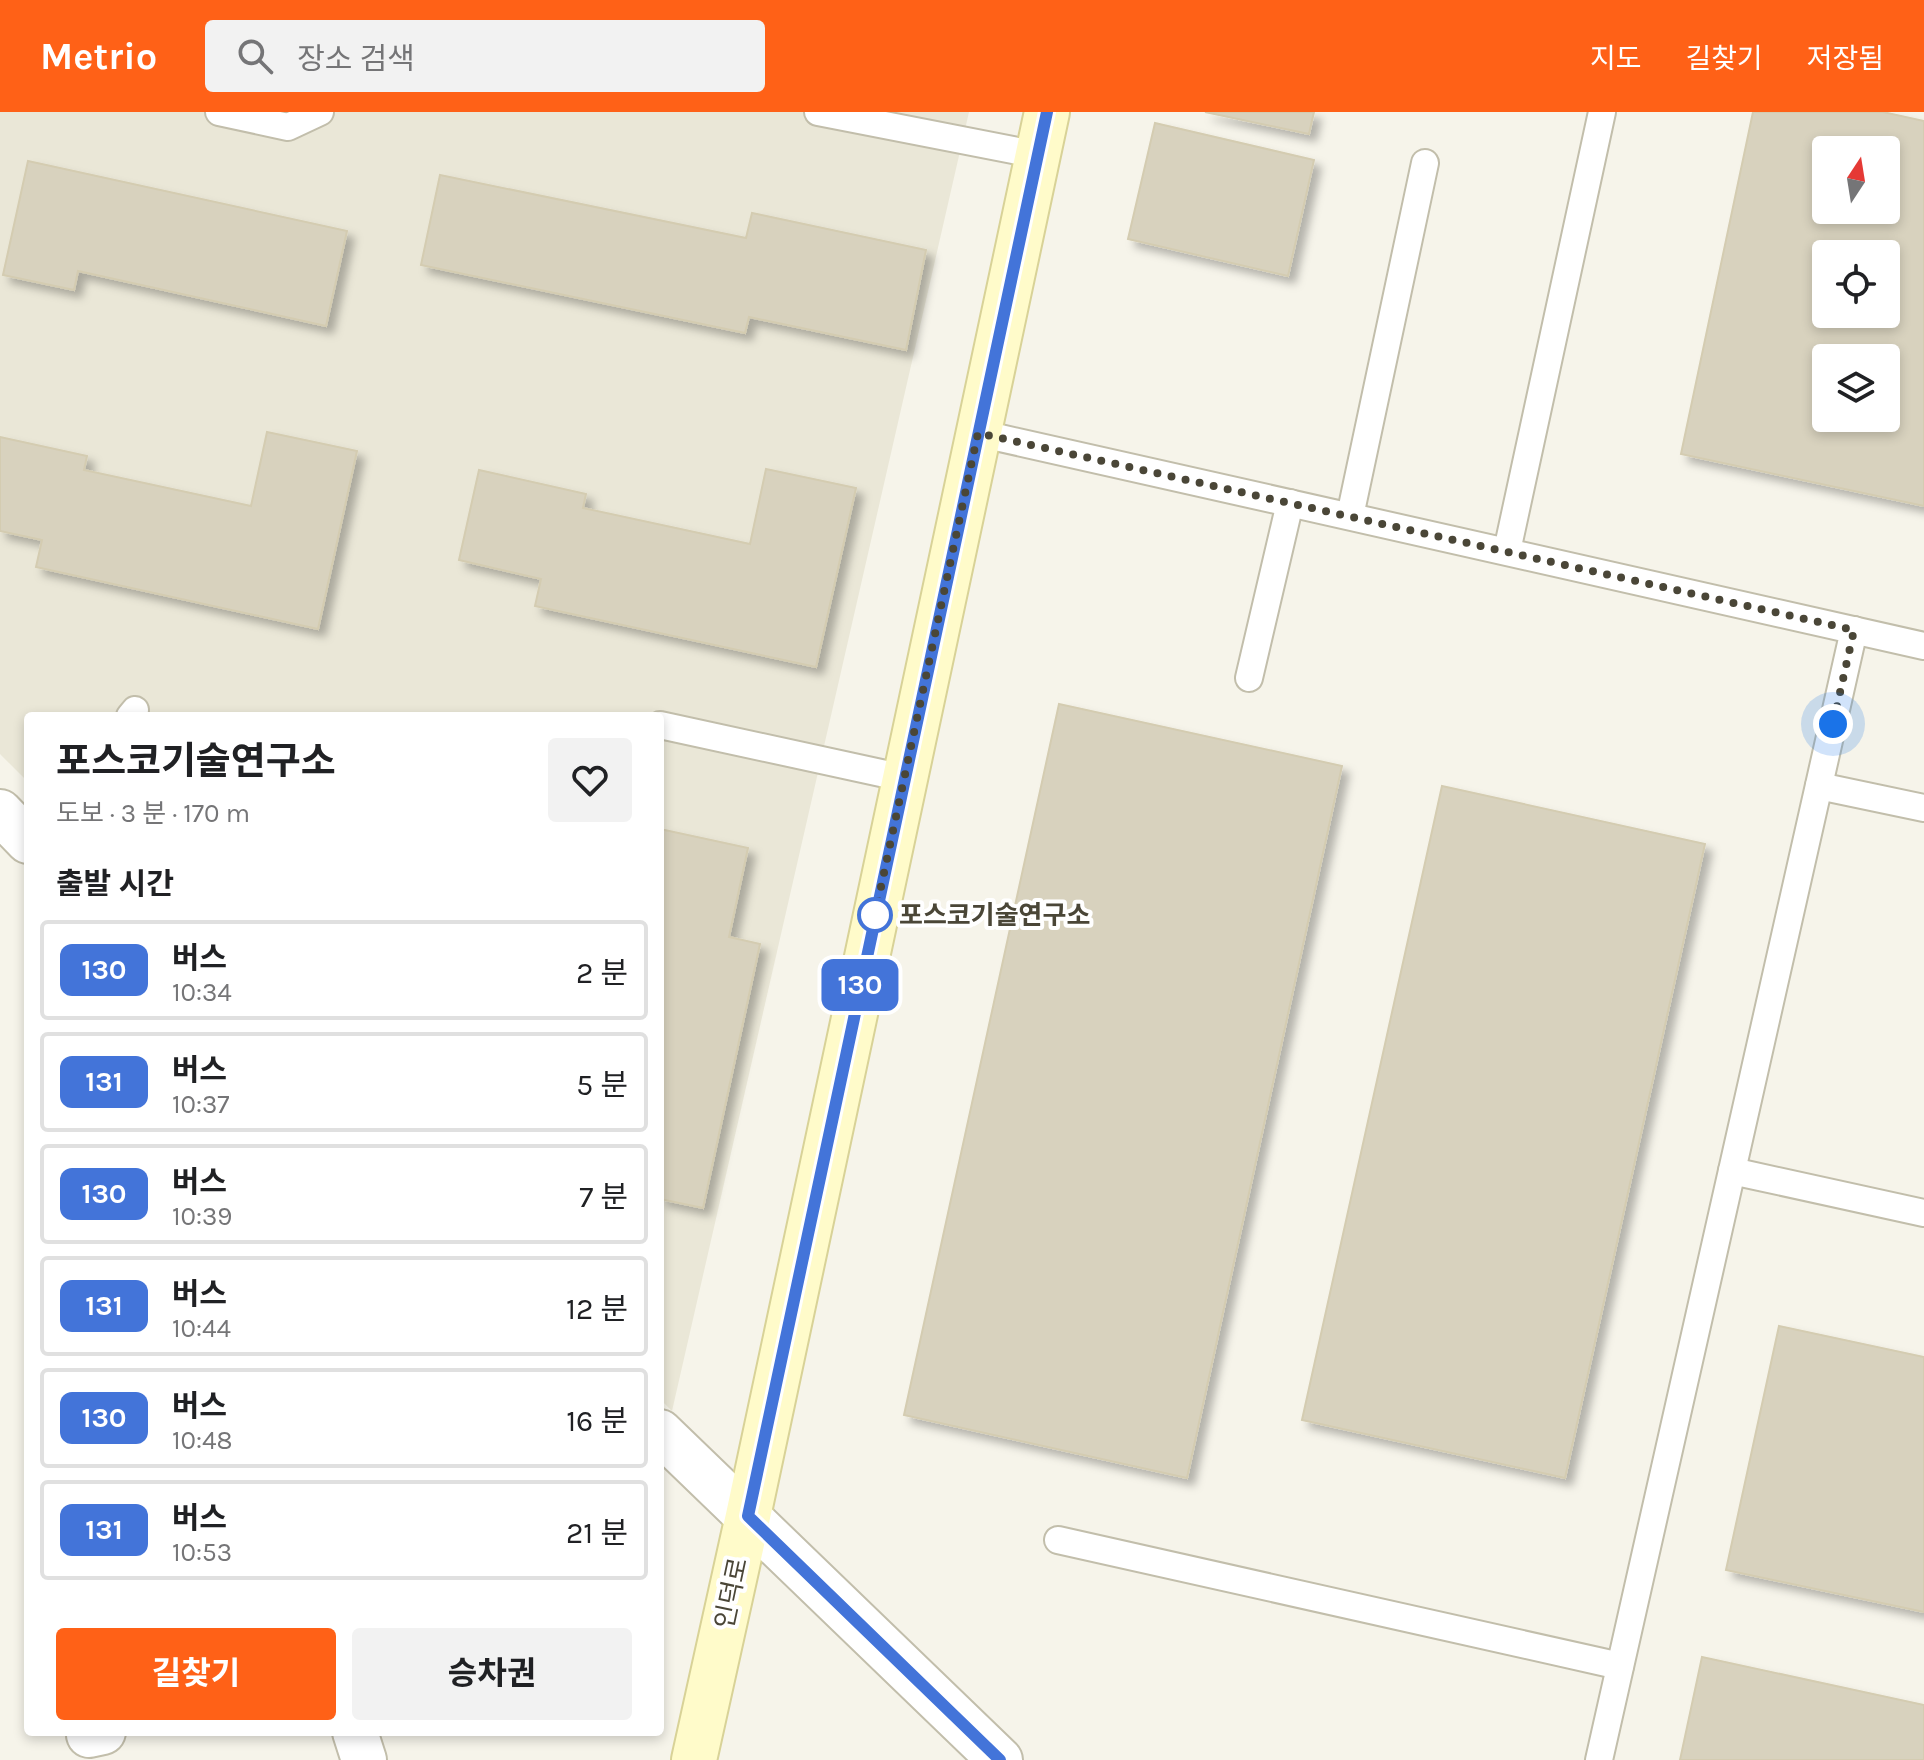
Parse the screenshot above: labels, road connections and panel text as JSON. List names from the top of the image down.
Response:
{
  "streets": {
    "street": ["인덕로"]
  },
  "places": ["포스코기술연구소"],
  "lines": ["bus line 130"],
  "north": "top",
  "page": {
    "header": "Metrio",
    "search": "장소 검색",
    "nav": ["지도", "길찾기", "저장됨"],
    "on_map": "130",
    "heading": [
      ["포스코기술연구소", "도보 · 3 분 · 170 m"],
      "출발 시간"
    ],
    "list": [
      {
        "mark": "130",
        "name": "버스",
        "note": "10:34",
        "value": "2 분"
      },
      {
        "mark": "131",
        "name": "버스",
        "note": "10:37",
        "value": "5 분"
      },
      {
        "mark": "130",
        "name": "버스",
        "note": "10:39",
        "value": "7 분"
      },
      {
        "mark": "131",
        "name": "버스",
        "note": "10:44",
        "value": "12 분"
      },
      {
        "mark": "130",
        "name": "버스",
        "note": "10:48",
        "value": "16 분"
      },
      {
        "mark": "131",
        "name": "버스",
        "note": "10:53",
        "value": "21 분"
      }
    ],
    "buttons": ["길찾기", "승차권"]
  }
}
